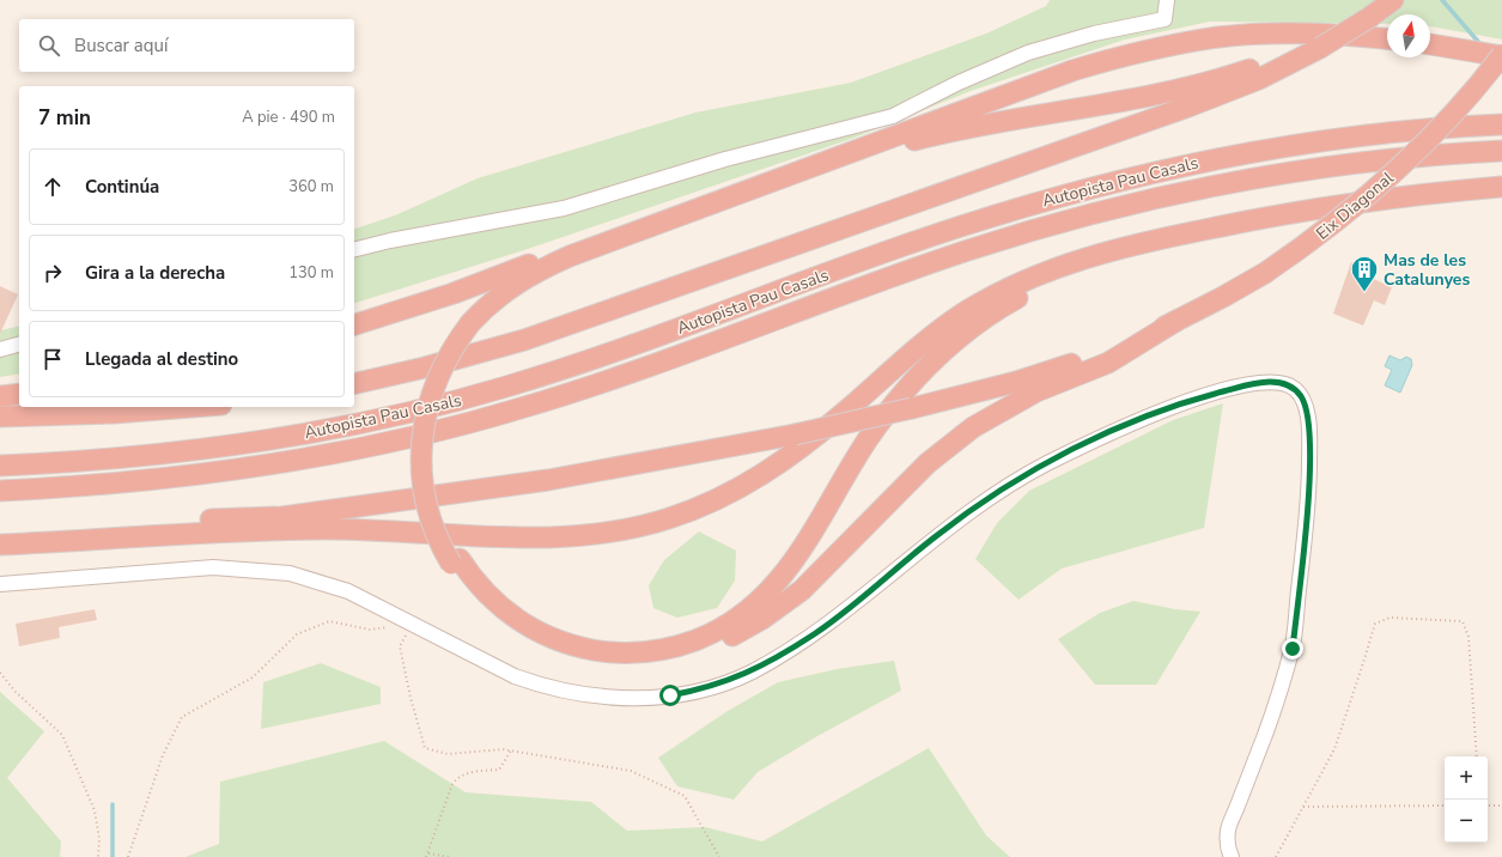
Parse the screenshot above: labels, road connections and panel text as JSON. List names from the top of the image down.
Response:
{
  "streets": {
    "highway": ["Autopista Pau Casals", "Eix Diagonal"]
  },
  "places": {
    "building": ["Mas de les Catalunyes"]
  },
  "north": "top",
  "page": {
    "search": "Buscar aquí",
    "heading": ["7 min", "A pie · 490 m"],
    "list": [
      ["Continúa", "360 m"],
      ["Gira a la derecha", "130 m"],
      "Llegada al destino"
    ],
    "map_buttons": ["+", "−"]
  }
}
